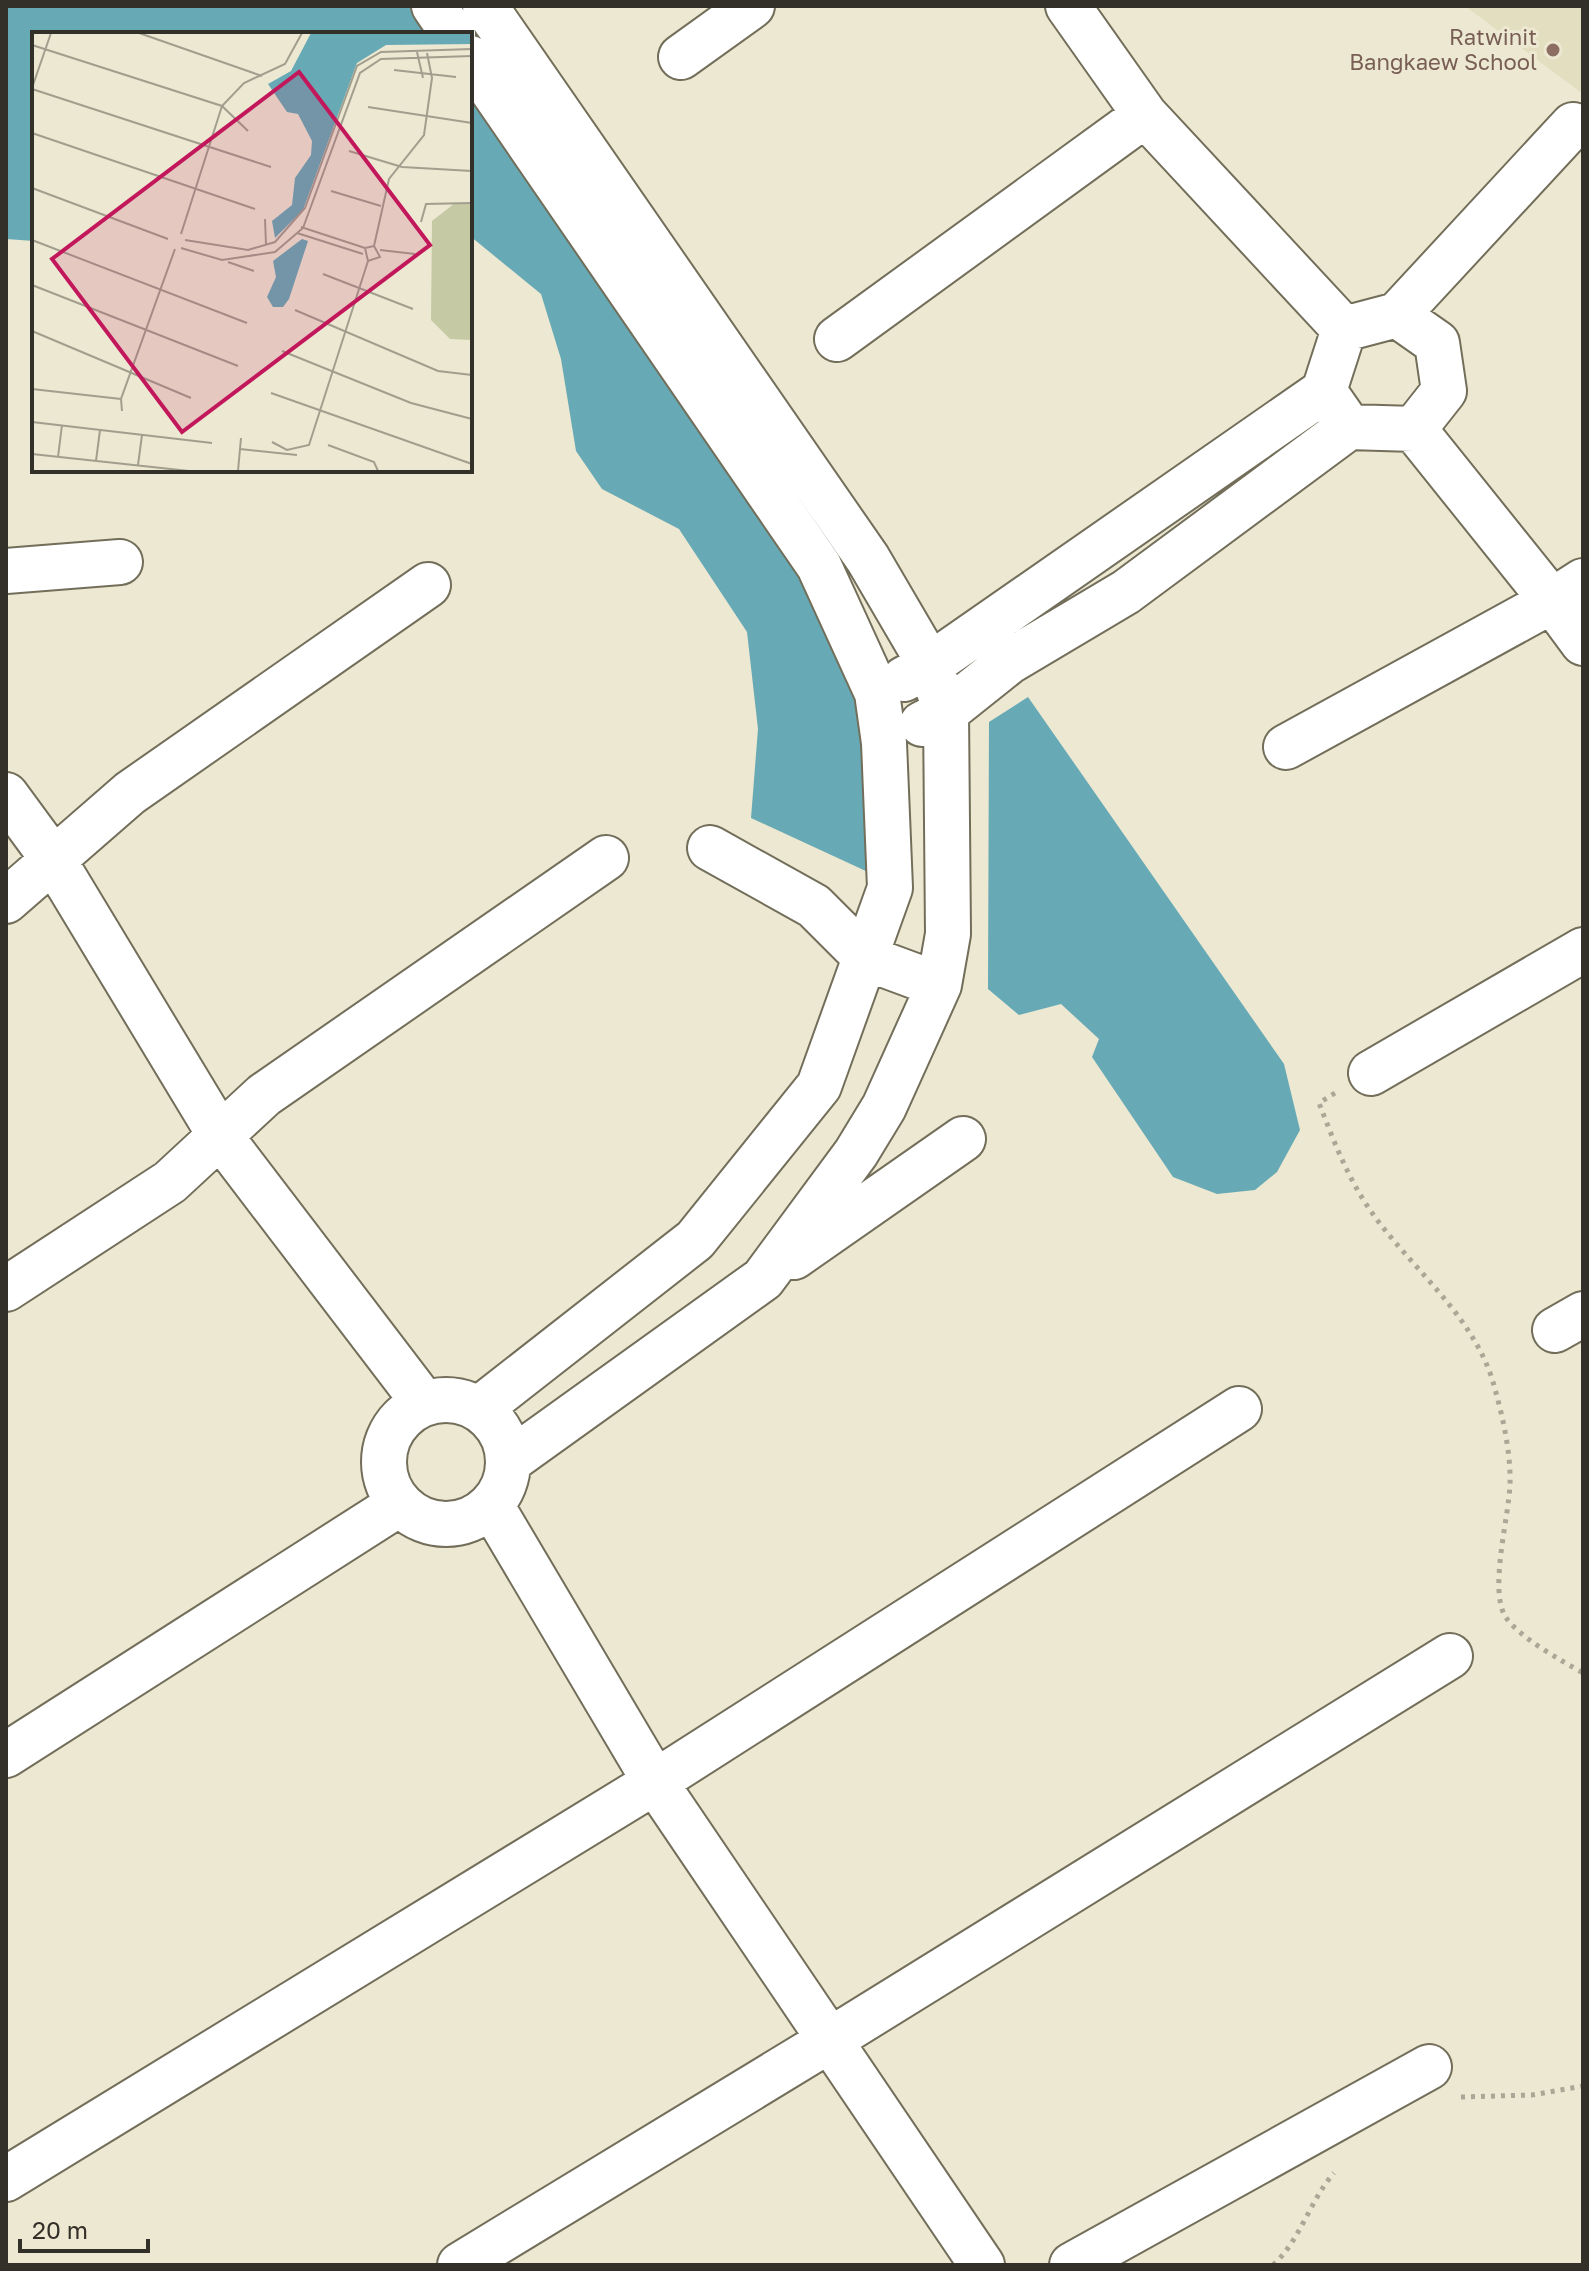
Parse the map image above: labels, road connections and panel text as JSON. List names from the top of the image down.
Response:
{
  "places": ["Ratwinit Bangkaew School"],
  "scale_bar": "20 m"
}
